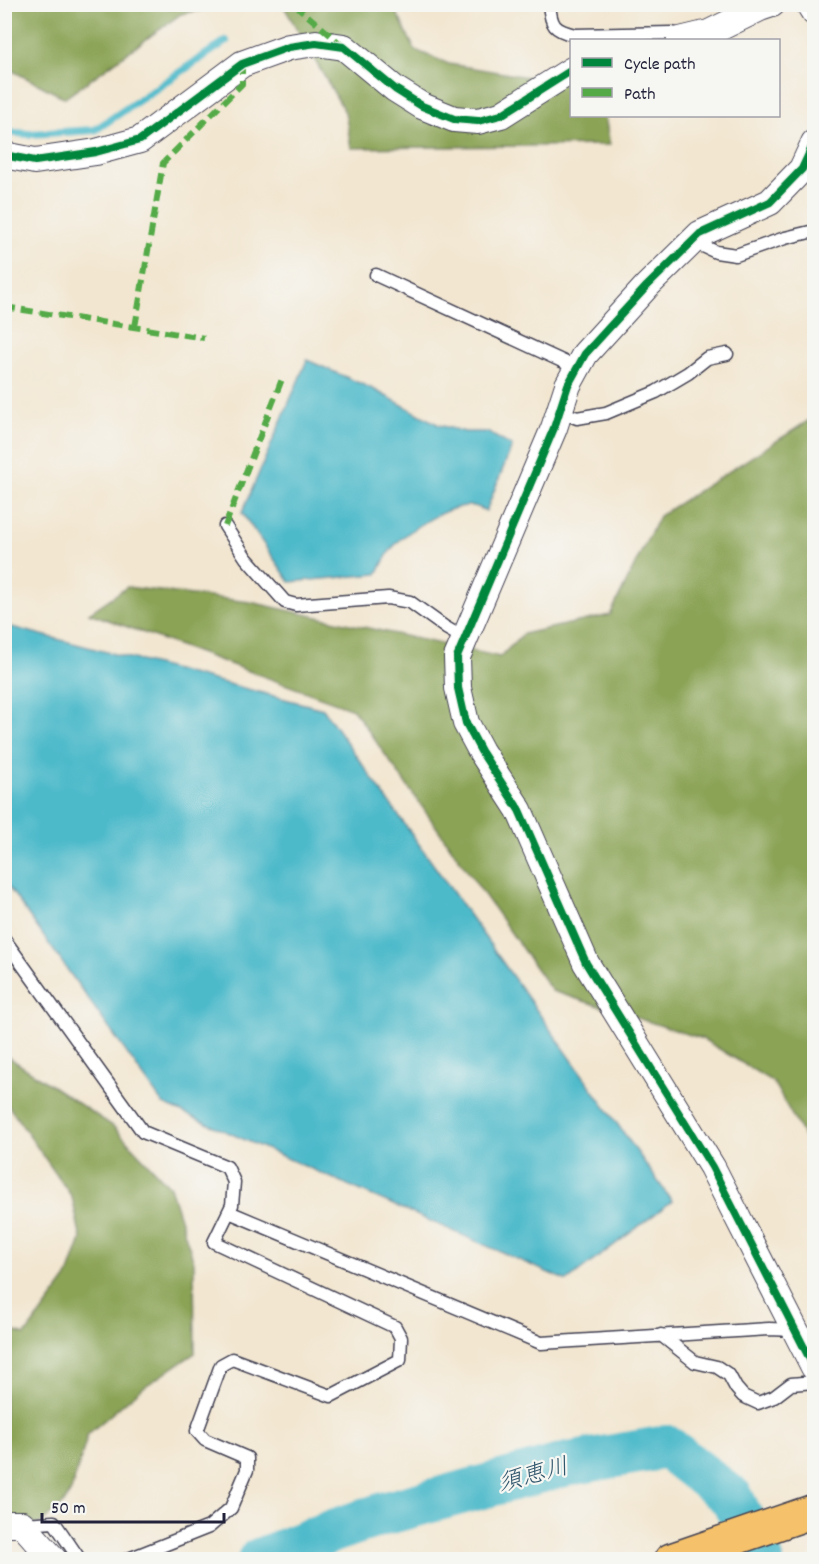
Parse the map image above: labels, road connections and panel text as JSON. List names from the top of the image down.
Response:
{
  "water": ["須恵川"],
  "legend": ["Cycle path", "Path"],
  "scale_bar": "50 m"
}
